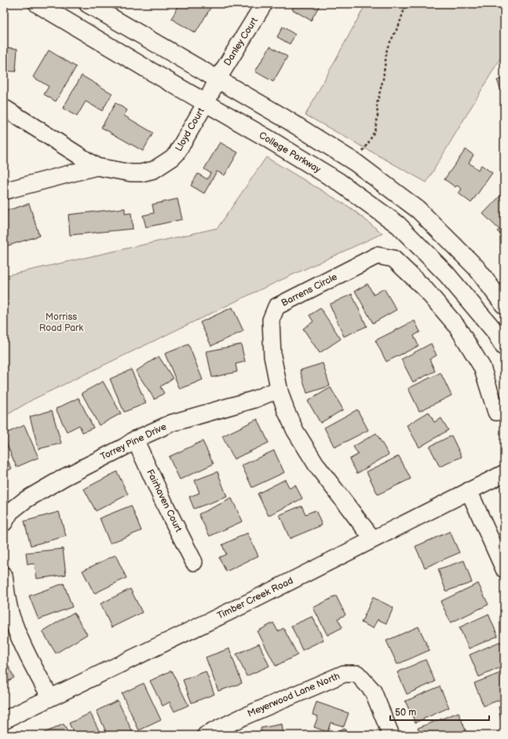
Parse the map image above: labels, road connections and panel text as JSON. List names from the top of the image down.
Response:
{
  "streets": {
    "main road": ["College Parkway"],
    "street": [
      "Danley Court",
      "Lloyd Court",
      "Barrens Circle",
      "Torrey Pine Drive",
      "Fairhaven Court",
      "Timber Creek Road",
      "Meyerwood Lane North"
    ]
  },
  "crossings": [
    ["Danley Court", "Lloyd Court"],
    ["Lloyd Court", "College Parkway"],
    ["Barrens Circle", "Torrey Pine Drive"],
    ["Barrens Circle", "Timber Creek Road"],
    ["Torrey Pine Drive", "Fairhaven Court"]
  ],
  "parks": ["Morriss Road Park"],
  "scale_bar": "50 m"
}
